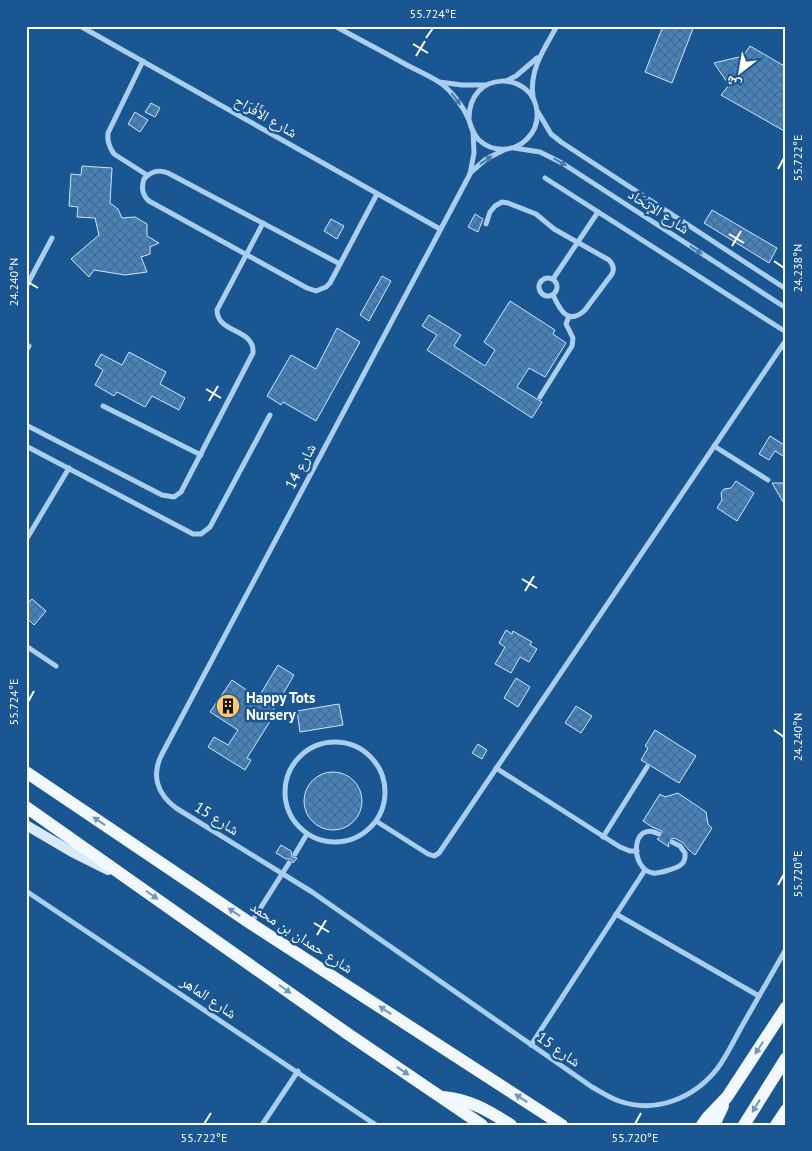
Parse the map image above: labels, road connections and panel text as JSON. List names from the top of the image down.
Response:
{
  "streets": {
    "main road": ["شارع حمدان بن محمد"],
    "street": [
      "شارع الأَفْرَاح",
      "شارع الإتحَاد",
      "شارع 14",
      "شارع 15",
      "شارع الماهر"
    ]
  },
  "crossings": [
    ["شارع الأَفْرَاح", "شارع 14"],
    ["شارع الإتحَاد", "شارع 14"],
    ["شارع 14", "شارع 15"]
  ],
  "places": {
    "building": ["Happy Tots Nursery"]
  },
  "north": "bottom left",
  "coordinates": [
    "55.724°E",
    "55.722°E",
    "24.238°N",
    "24.240°N",
    "55.720°E"
  ]
}
